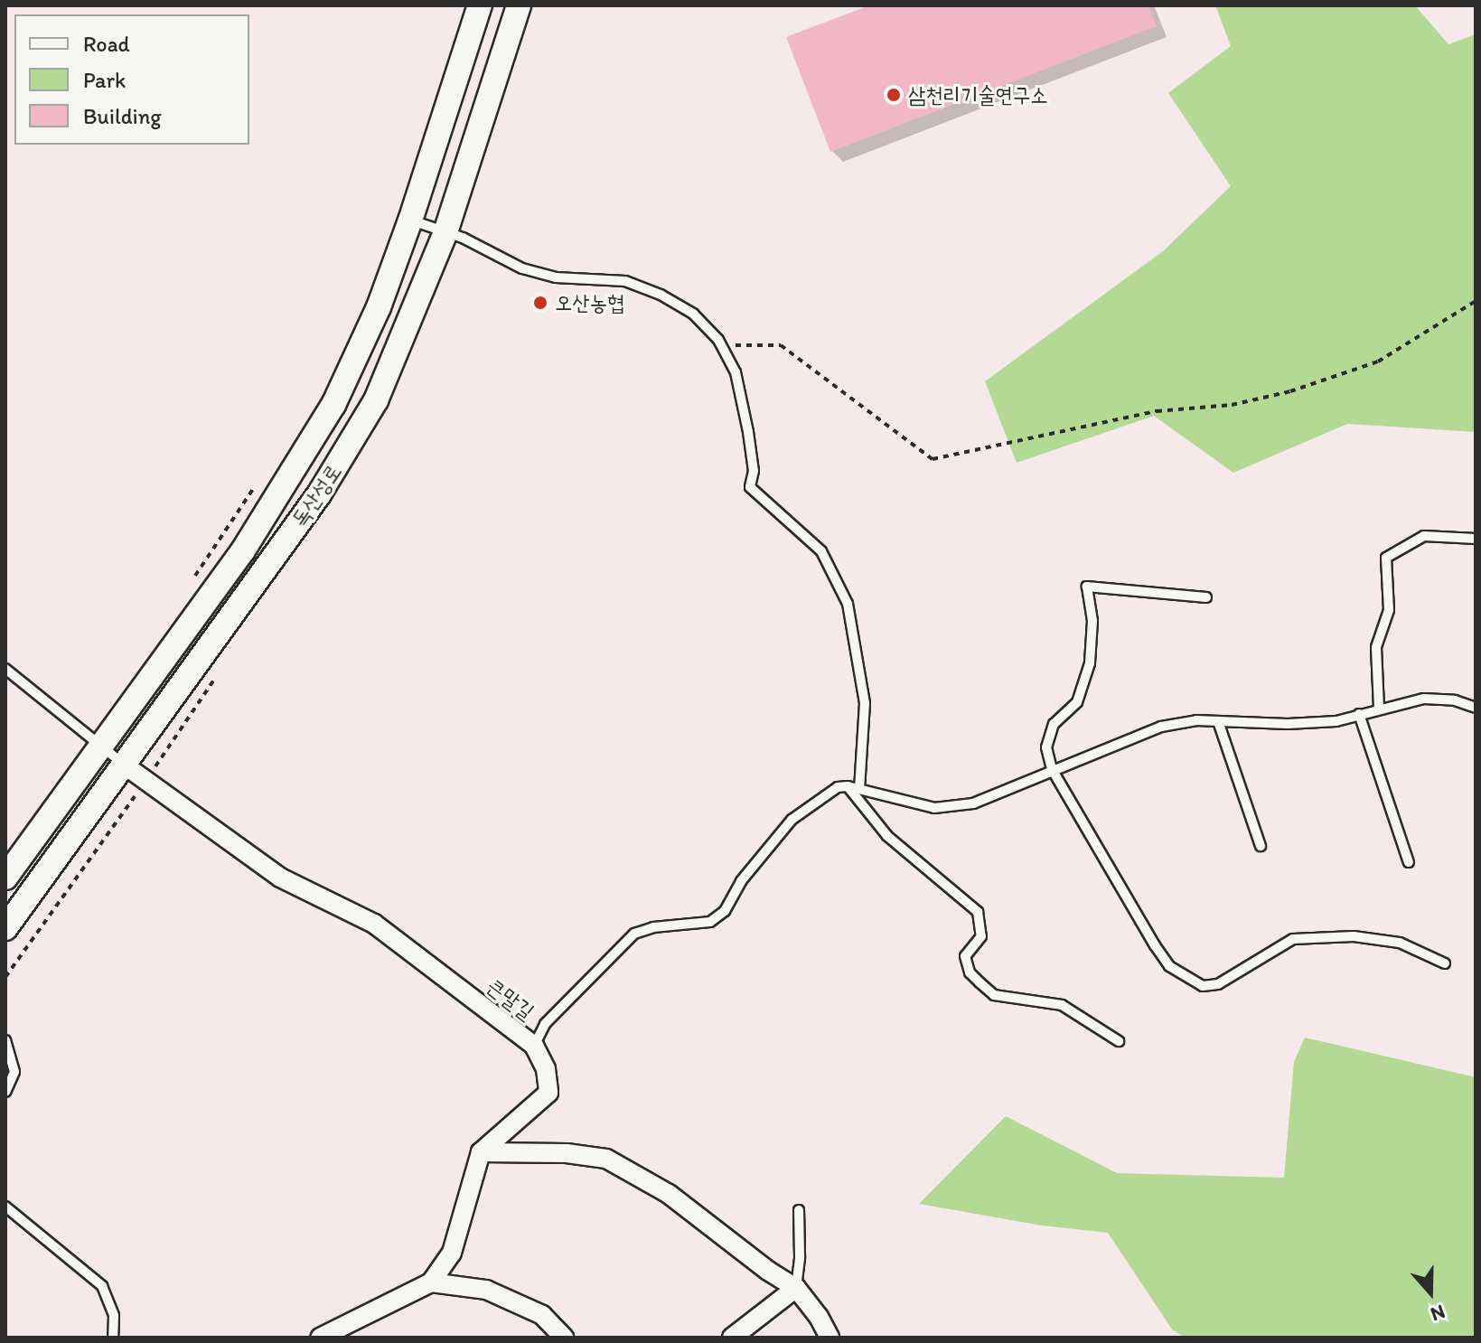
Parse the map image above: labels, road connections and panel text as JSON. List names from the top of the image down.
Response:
{
  "streets": {
    "street": ["독산성로", "큰말길"]
  },
  "crossings": [
    ["독산성로", "큰말길"]
  ],
  "places": ["삼천리기술연구소", "오산농협"],
  "legend": ["Road", "Park", "Building"],
  "north": "bottom"
}
